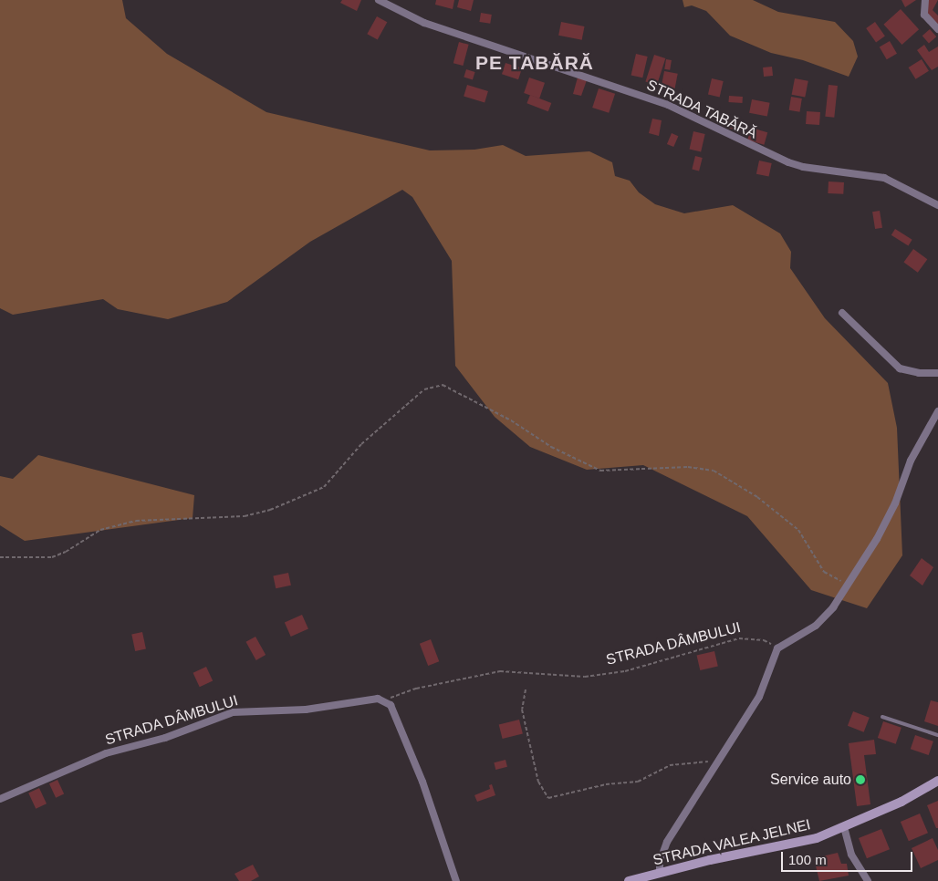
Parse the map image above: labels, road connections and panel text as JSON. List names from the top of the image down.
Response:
{
  "streets": {
    "main road": ["STRADA VALEA JELNEI"],
    "street": ["STRADA TABĂRĂ", "STRADA DÂMBULUI"]
  },
  "districts": ["PE TABĂRĂ"],
  "places": ["Service auto"],
  "scale_bar": "100 m"
}
